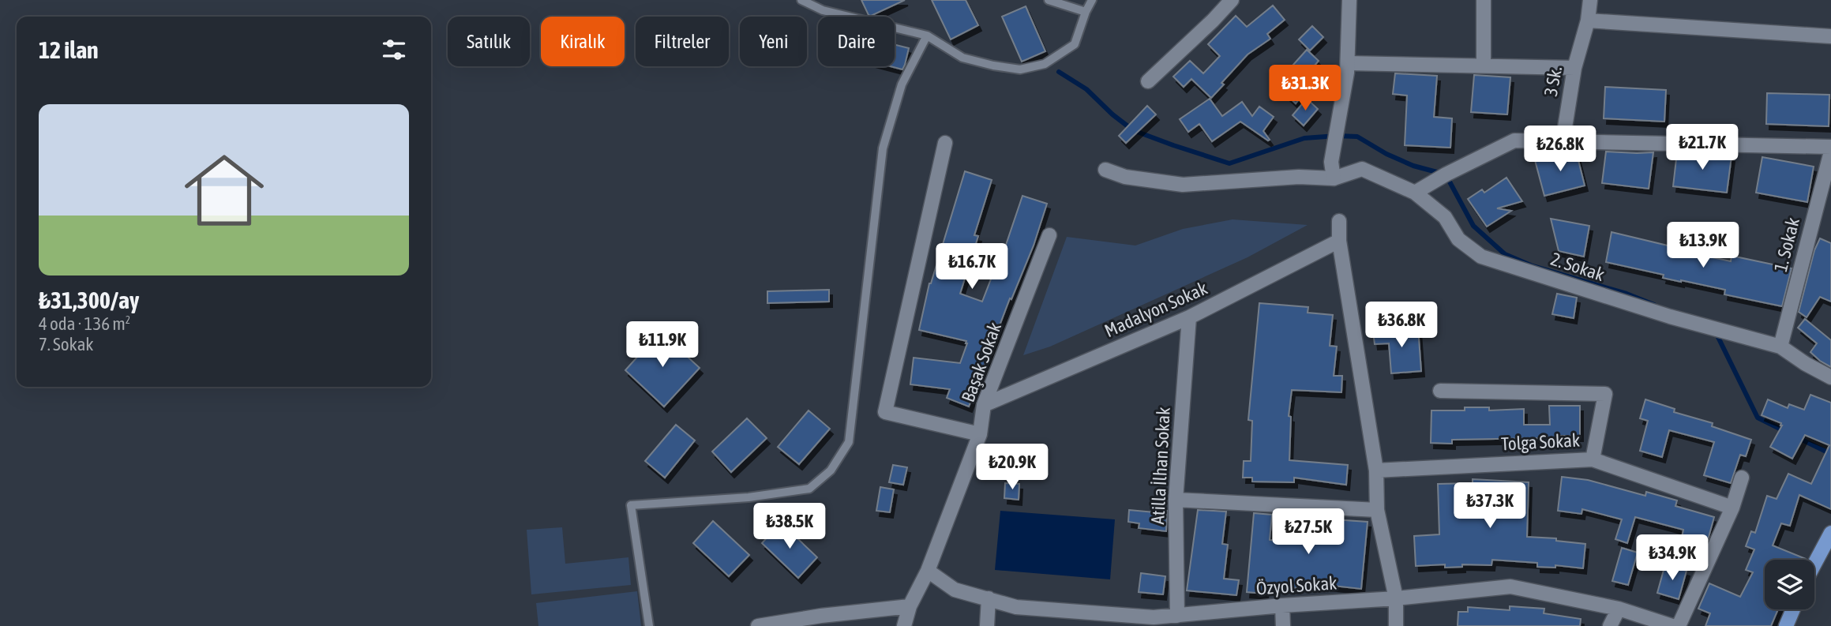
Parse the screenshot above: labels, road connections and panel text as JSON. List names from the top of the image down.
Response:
{
  "streets": {
    "street": [
      "3 Sk.",
      "1. Sokak",
      "2. Sokak",
      "Madalyon Sokak",
      "Başak Sokak",
      "Tolga Sokak",
      "Atilla İlhan Sokak",
      "Özyol Sokak"
    ]
  },
  "crossings": [
    ["1. Sokak", "2. Sokak"],
    ["Madalyon Sokak", "Başak Sokak"],
    ["Madalyon Sokak", "Atilla İlhan Sokak"],
    ["Başak Sokak", "Özyol Sokak"],
    ["Atilla İlhan Sokak", "Özyol Sokak"]
  ],
  "page": {
    "chip": [
      "Satılık",
      "Kiralık",
      "Filtreler",
      "Yeni",
      "Daire"
    ],
    "heading": "12 ilan",
    "price": [
      "₺31.3K",
      "₺21.7K",
      "₺26.8K",
      "₺13.9K",
      "₺16.7K",
      "₺36.8K",
      "₺11.9K",
      "₺20.9K",
      "₺37.3K",
      "₺38.5K",
      "₺27.5K",
      "₺34.9K"
    ],
    "list": [
      {
        "name": "₺31,300/ay",
        "note": "4 oda · 136 m² · 7. Sokak"
      }
    ]
  }
}
